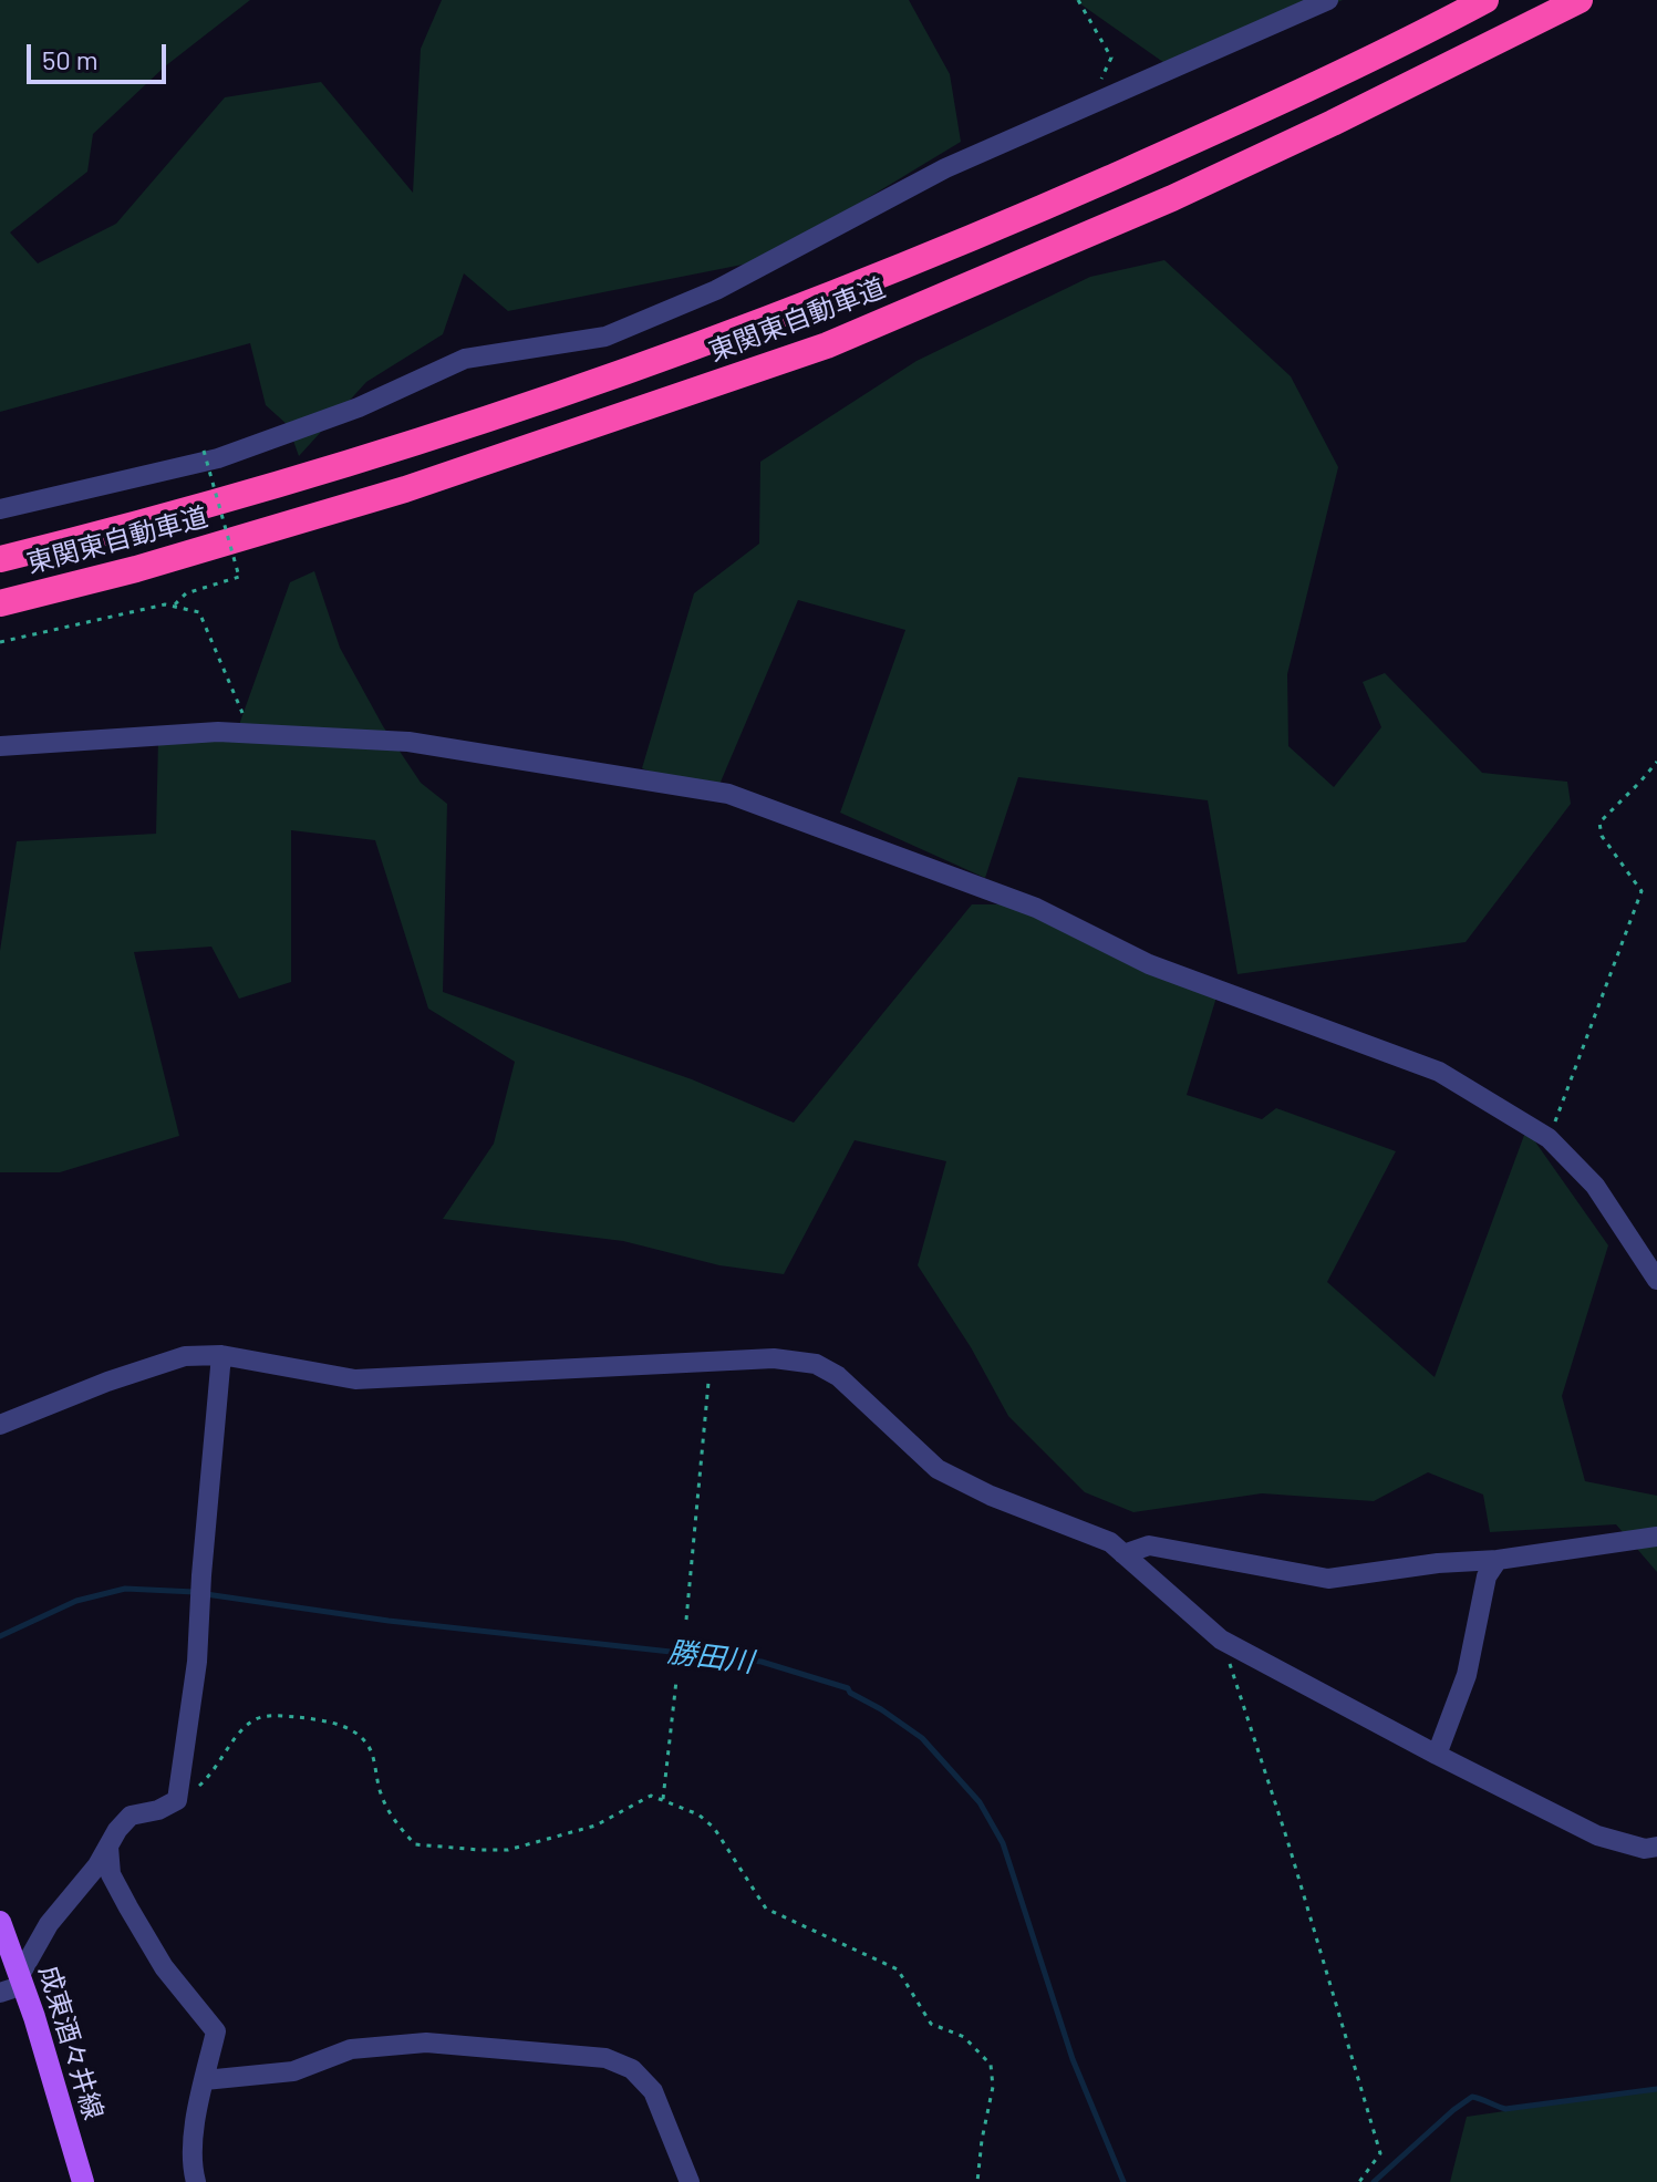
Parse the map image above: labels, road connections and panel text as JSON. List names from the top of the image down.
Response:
{
  "streets": {
    "highway": ["東関東自動車道"],
    "main road": ["成東酒々井線"]
  },
  "water": ["勝田川"],
  "scale_bar": "50 m"
}
